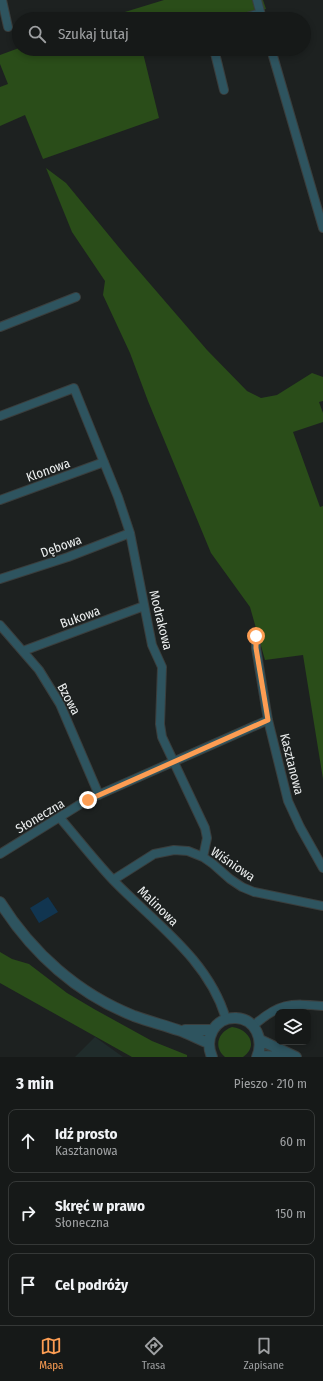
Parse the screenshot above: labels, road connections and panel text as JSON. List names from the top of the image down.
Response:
{
  "streets": {
    "street": [
      "Klonowa",
      "Dębowa",
      "Bukowa",
      "Modrakowa",
      "Bzowa",
      "Kasztanowa",
      "Słoneczna",
      "Wiśniowa",
      "Malinowa"
    ]
  },
  "crossings": [
    ["Klonowa", "Modrakowa"],
    ["Dębowa", "Modrakowa"],
    ["Bukowa", "Modrakowa"],
    ["Bukowa", "Bzowa"],
    ["Modrakowa", "Słoneczna"],
    ["Modrakowa", "Wiśniowa"],
    ["Bzowa", "Słoneczna"],
    ["Kasztanowa", "Słoneczna"],
    ["Słoneczna", "Malinowa"],
    ["Wiśniowa", "Malinowa"]
  ],
  "page": {
    "search": "Szukaj tutaj",
    "heading": ["3 min", "Pieszo · 210 m"],
    "list": [
      ["Idź prosto", "Kasztanowa", "60 m"],
      ["Skręć w prawo", "Słoneczna", "150 m"],
      "Cel podróży"
    ],
    "nav": ["Mapa", "Trasa", "Zapisane"]
  }
}
